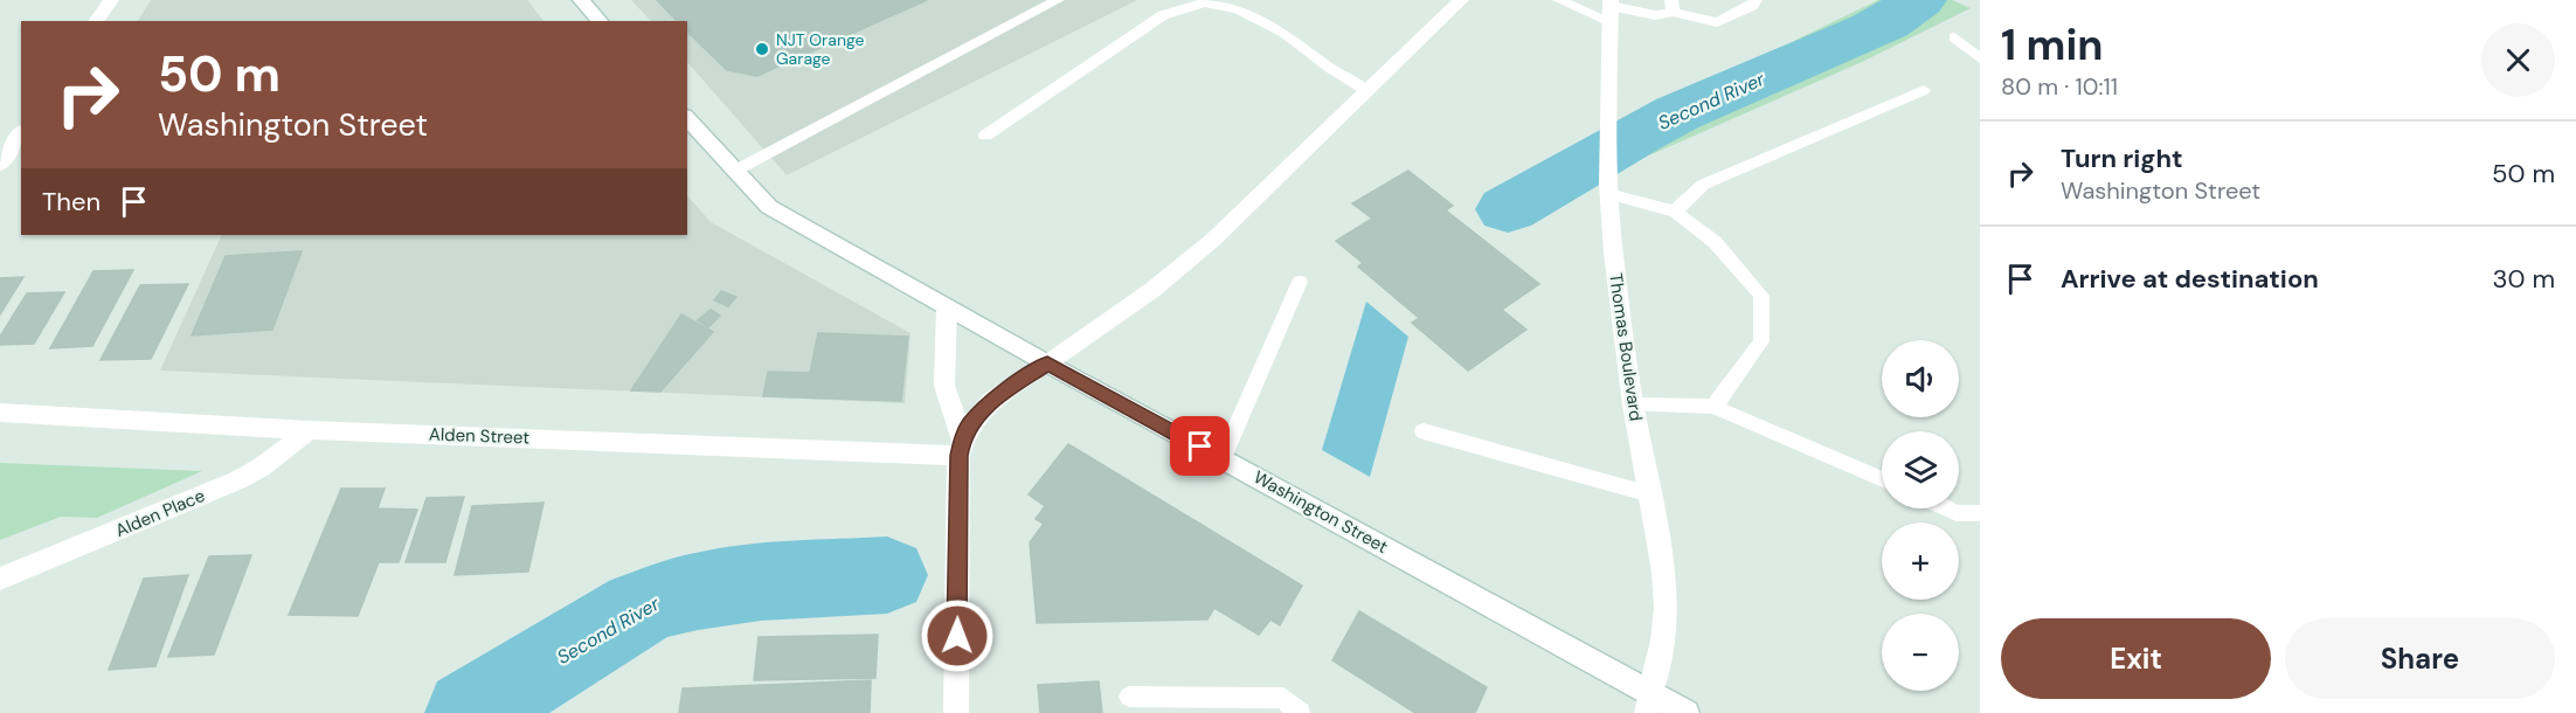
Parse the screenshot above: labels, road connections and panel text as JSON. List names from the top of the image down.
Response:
{
  "streets": {
    "street": [
      "Thomas Boulevard",
      "Alden Street",
      "Washington Street",
      "Alden Place"
    ]
  },
  "crossings": [
    ["Thomas Boulevard", "Washington Street"],
    ["Alden Street", "Alden Place"]
  ],
  "water": ["Second River"],
  "places": ["NJT Orange Garage"],
  "page": {
    "heading": ["1 min", "80 m · 10:11"],
    "turn": ["50 m", "Washington Street"],
    "list": [
      {
        "name": "Turn right",
        "note": "Washington Street",
        "value": "50 m"
      },
      {
        "name": "Arrive at destination",
        "value": "30 m"
      }
    ],
    "then": "Then",
    "map_buttons": ["+", "−"],
    "buttons": ["Exit", "Share"]
  }
}
